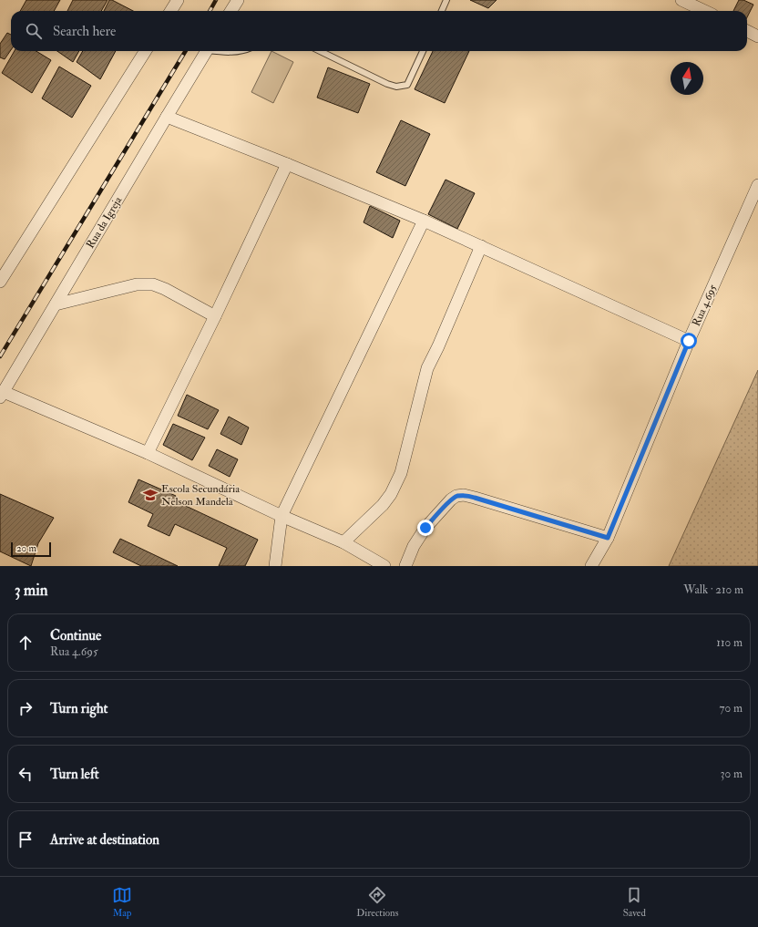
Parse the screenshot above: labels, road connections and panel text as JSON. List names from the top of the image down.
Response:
{
  "streets": {
    "street": ["Rua da Igreja", "Rua 4.695"]
  },
  "places": {
    "school or university": ["Escola Secundária Nelson Mandela"]
  },
  "scale_bar": "20 m",
  "north": "top",
  "page": {
    "search": "Search here",
    "scale": "20 m",
    "heading": ["3 min", "Walk · 210 m"],
    "list": [
      ["Continue", "Rua 4.695", "110 m"],
      ["Turn right", "70 m"],
      ["Turn left", "30 m"],
      "Arrive at destination"
    ],
    "nav": ["Map", "Directions", "Saved"]
  }
}
